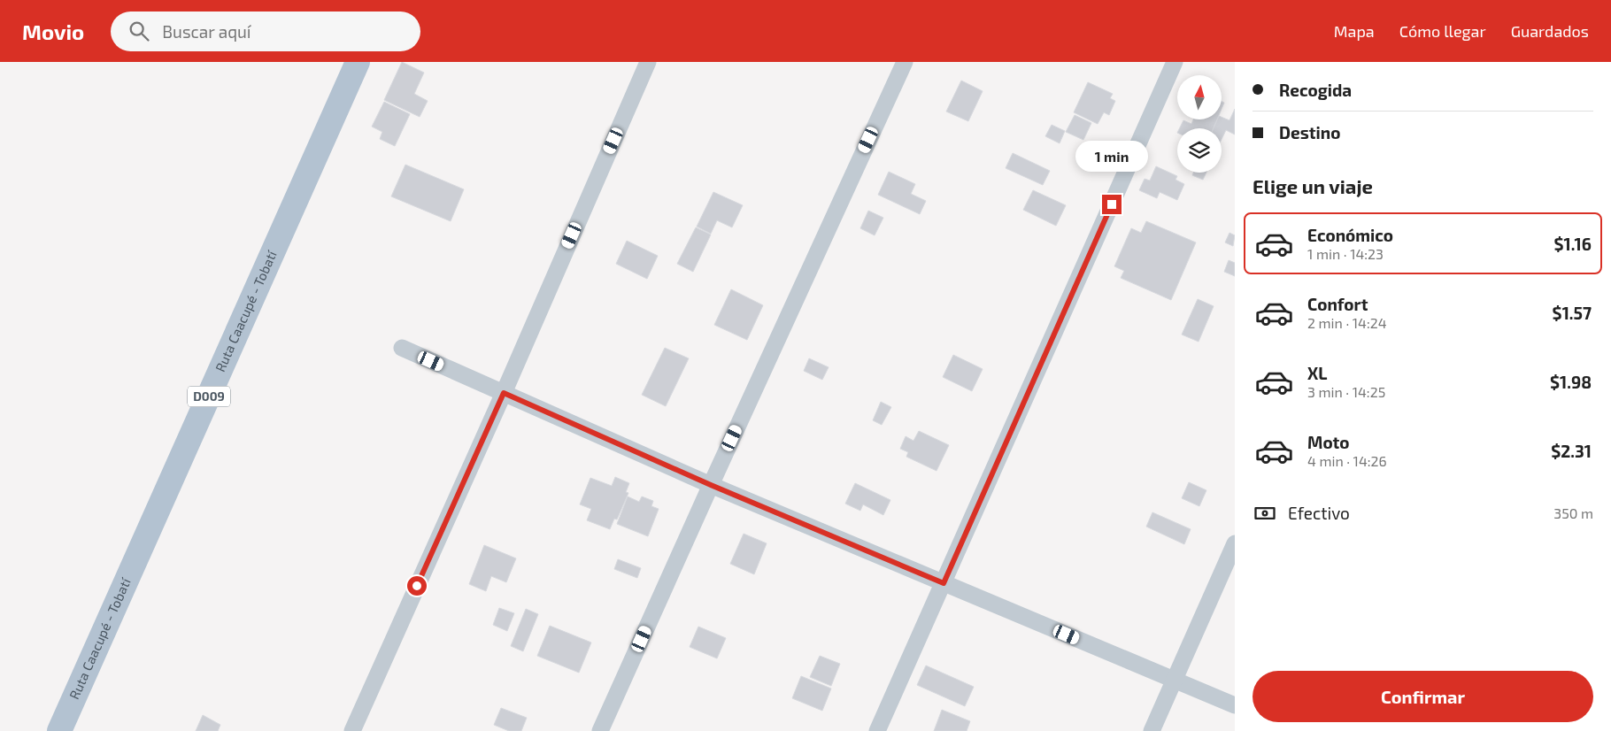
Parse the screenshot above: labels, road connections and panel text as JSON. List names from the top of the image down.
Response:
{
  "streets": {
    "main road": ["Ruta Caacupé - Tobatí", "D009"]
  },
  "north": "top",
  "page": {
    "header": "Movio",
    "search": "Buscar aquí",
    "nav": ["Mapa", "Cómo llegar", "Guardados"],
    "banner": ["Recogida", "Destino"],
    "bubble": "1 min",
    "heading": "Elige un viaje",
    "list": [
      {
        "name": "Económico",
        "note": "1 min · 14:23",
        "value": "$1.16"
      },
      {
        "name": "Confort",
        "note": "2 min · 14:24",
        "value": "$1.57"
      },
      {
        "name": "XL",
        "note": "3 min · 14:25",
        "value": "$1.98"
      },
      {
        "name": "Moto",
        "note": "4 min · 14:26",
        "value": "$2.31"
      }
    ],
    "pay": ["Efectivo", "350 m"],
    "buttons": "Confirmar"
  }
}
